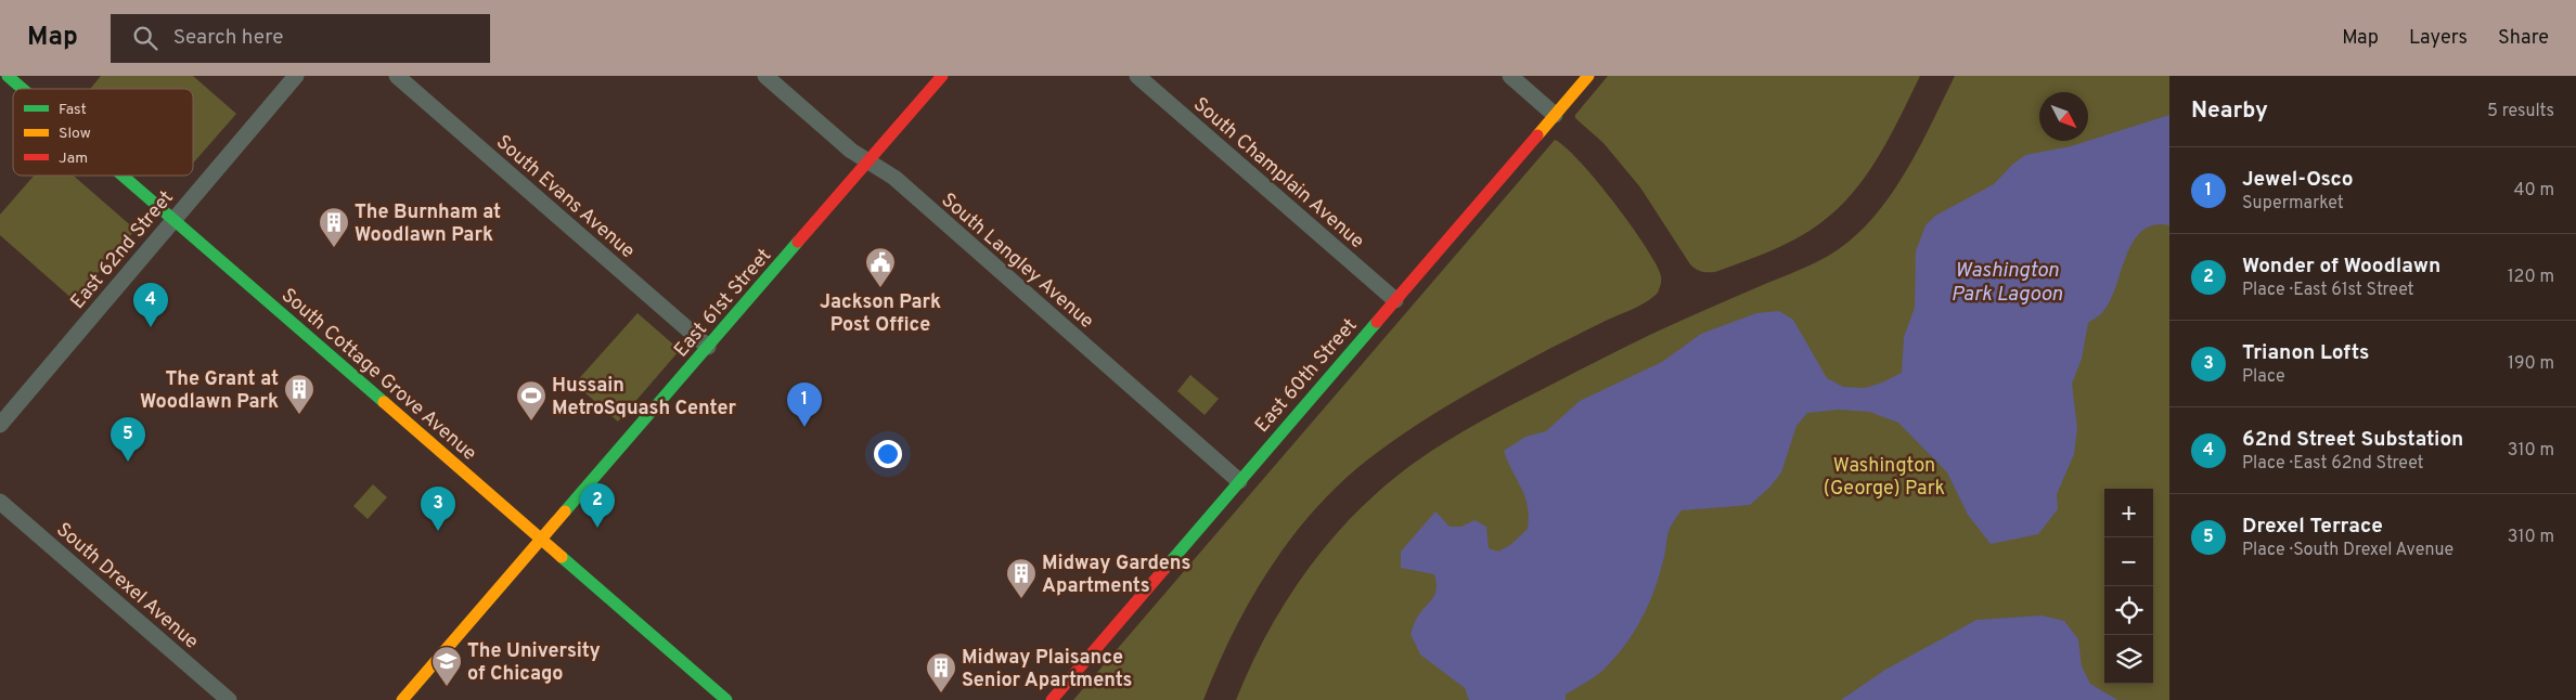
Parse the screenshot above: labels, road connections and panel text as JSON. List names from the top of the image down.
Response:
{
  "streets": {
    "street": [
      "South Champlain Avenue",
      "South Evans Avenue",
      "East 62nd Street",
      "South Langley Avenue",
      "East 61st Street",
      "South Cottage Grove Avenue",
      "East 60th Street",
      "South Drexel Avenue"
    ]
  },
  "crossings": [
    ["South Champlain Avenue", "East 60th Street"],
    ["South Evans Avenue", "East 61st Street"],
    ["East 62nd Street", "South Cottage Grove Avenue"],
    ["South Langley Avenue", "East 61st Street"],
    ["South Langley Avenue", "East 60th Street"],
    ["East 61st Street", "South Cottage Grove Avenue"]
  ],
  "water": ["Washington Park Lagoon"],
  "parks": ["Washington (George) Park"],
  "places": {
    "building": [
      "The Burnham at Woodlawn Park",
      "The Grant at Woodlawn Park",
      "Midway Gardens Apartments",
      "Midway Plaisance Senior Apartments"
    ],
    "public building": ["Jackson Park Post Office"],
    "sports": ["Hussain MetroSquash Center"],
    "school or university": ["The University of Chicago"]
  },
  "legend": ["Fast", "Slow", "Jam"],
  "north": "bottom right",
  "page": {
    "header": "Map",
    "search": "Search here",
    "nav": ["Map", "Layers", "Share"],
    "heading": ["Nearby", "5 results"],
    "list": [
      {
        "mark": "1",
        "name": "Jewel-Osco",
        "note": "Supermarket",
        "value": "40 m"
      },
      {
        "mark": "2",
        "name": "Wonder of Woodlawn",
        "note": "Place · East 61st Street",
        "value": "120 m"
      },
      {
        "mark": "3",
        "name": "Trianon Lofts",
        "note": "Place",
        "value": "190 m"
      },
      {
        "mark": "4",
        "name": "62nd Street Substation",
        "note": "Place · East 62nd Street",
        "value": "310 m"
      },
      {
        "mark": "5",
        "name": "Drexel Terrace",
        "note": "Place · South Drexel Avenue",
        "value": "310 m"
      }
    ],
    "pins": [
      "4",
      "1",
      "5",
      "2",
      "3"
    ],
    "map_buttons": ["+", "−"]
  }
}
